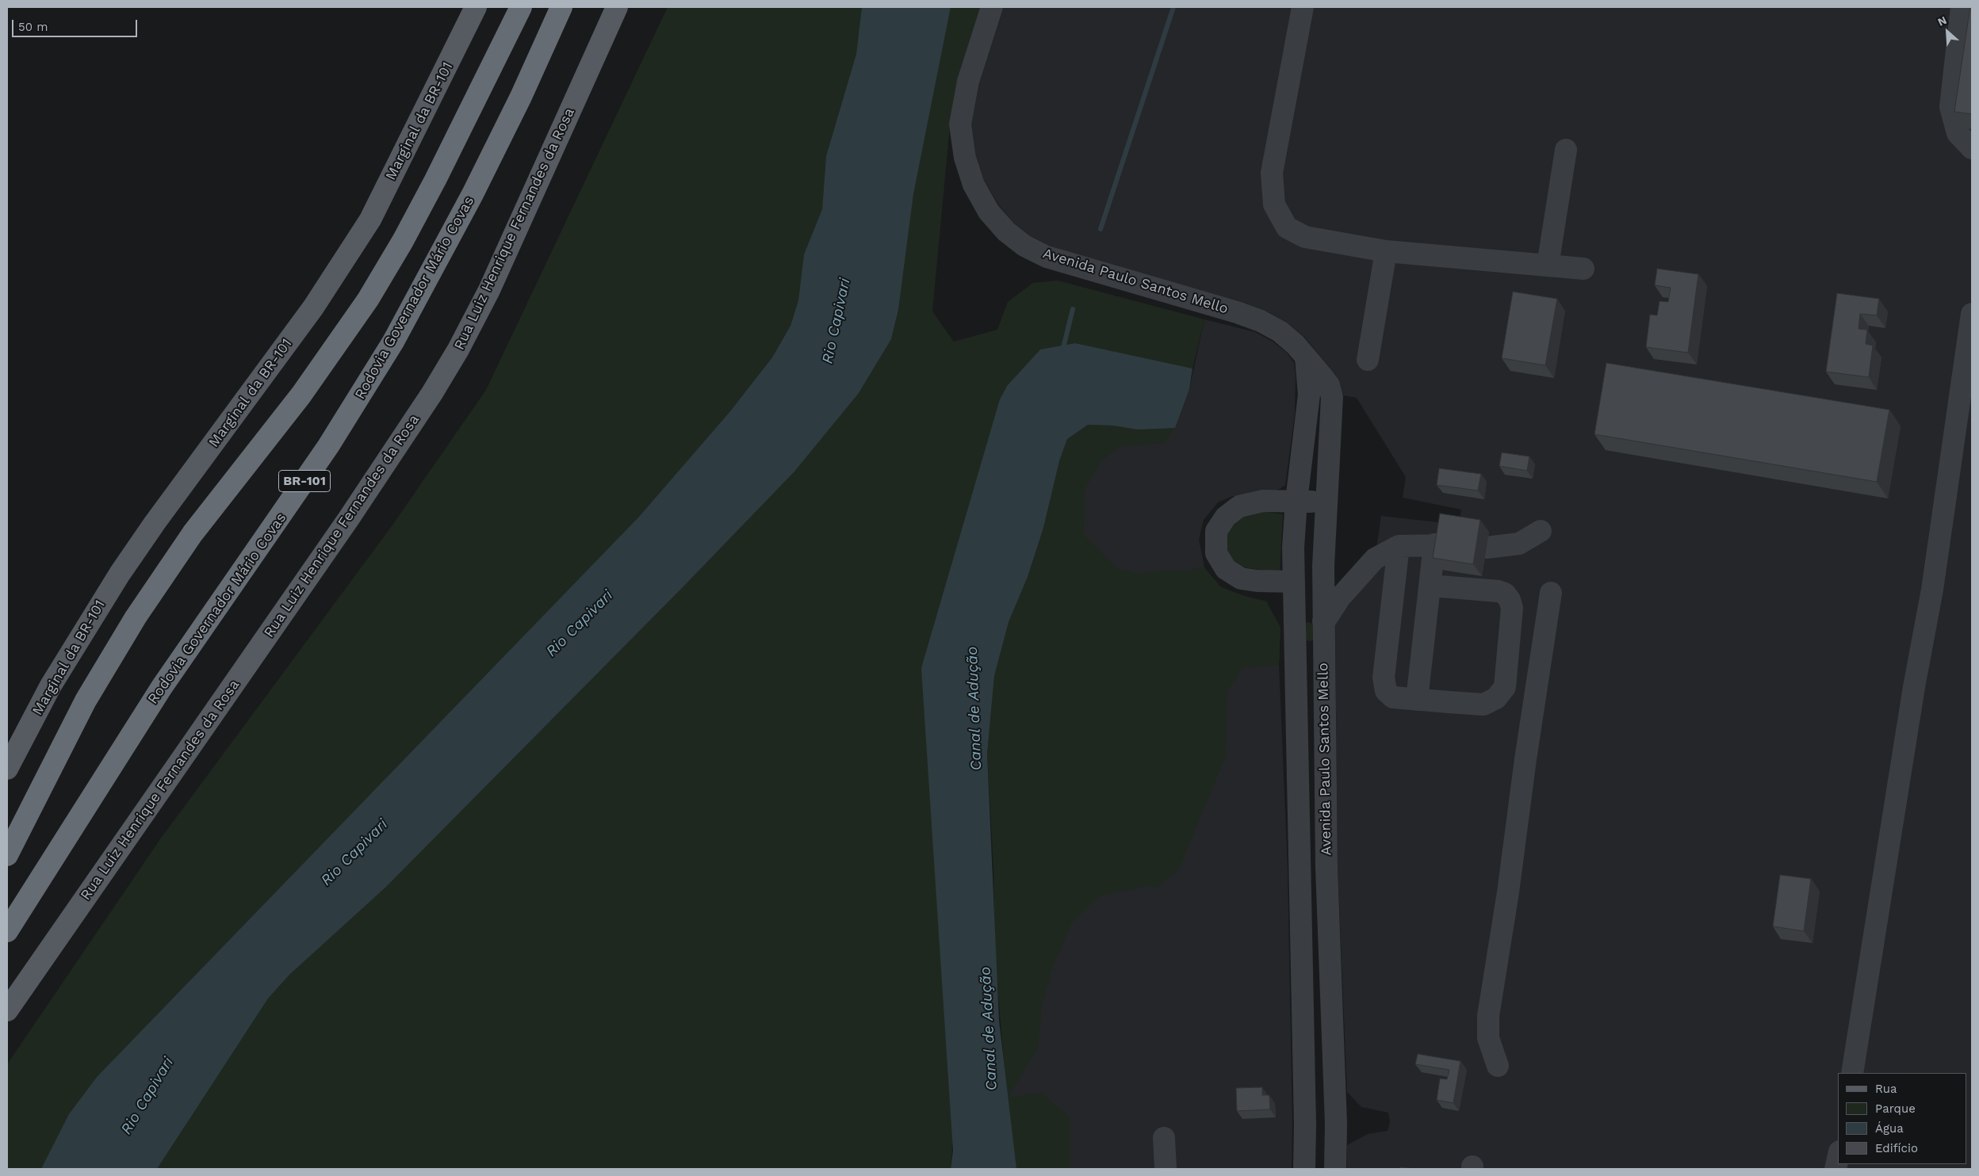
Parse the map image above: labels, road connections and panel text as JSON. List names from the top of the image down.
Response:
{
  "streets": {
    "highway": ["Rodovia Governador Mário Covas", "BR-101"],
    "main road": ["Marginal da BR-101", "Rua Luiz Henrique Fernandes da Rosa"],
    "street": ["Avenida Paulo Santos Mello"]
  },
  "water": ["Rio Capivari", "Canal de Adução"],
  "legend": [
    "Rua",
    "Parque",
    "Água",
    "Edifício"
  ],
  "scale_bar": "50 m",
  "north": "top left"
}
